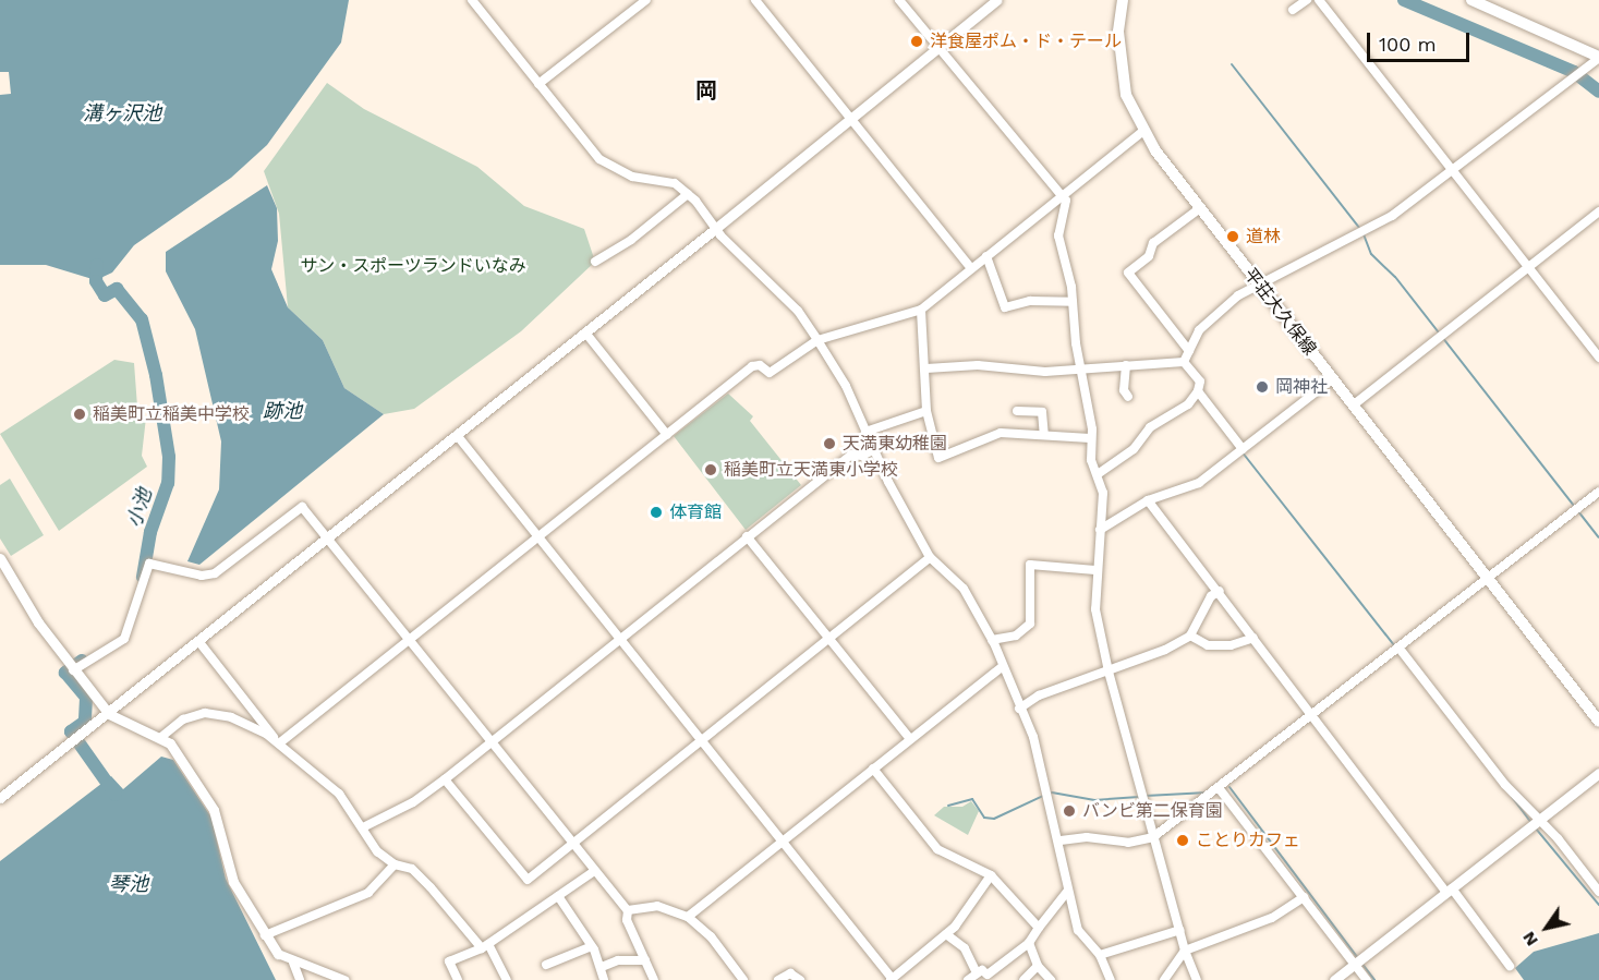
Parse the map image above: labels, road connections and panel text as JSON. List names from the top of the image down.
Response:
{
  "streets": {
    "main road": ["平荘大久保線"]
  },
  "districts": ["岡"],
  "water": [
    "溝ヶ沢池",
    "跡池",
    "小池",
    "琴池"
  ],
  "parks": ["サン・スポーツランドいなみ"],
  "places": [
    "洋食屋ポム・ド・テール",
    "道林",
    "岡神社",
    "稲美町立稲美中学校",
    "天満東幼稚園",
    "稲美町立天満東小学校",
    "体育館",
    "バンビ第二保育園",
    "ことりカフェ"
  ],
  "scale_bar": "100 m",
  "north": "bottom left"
}
